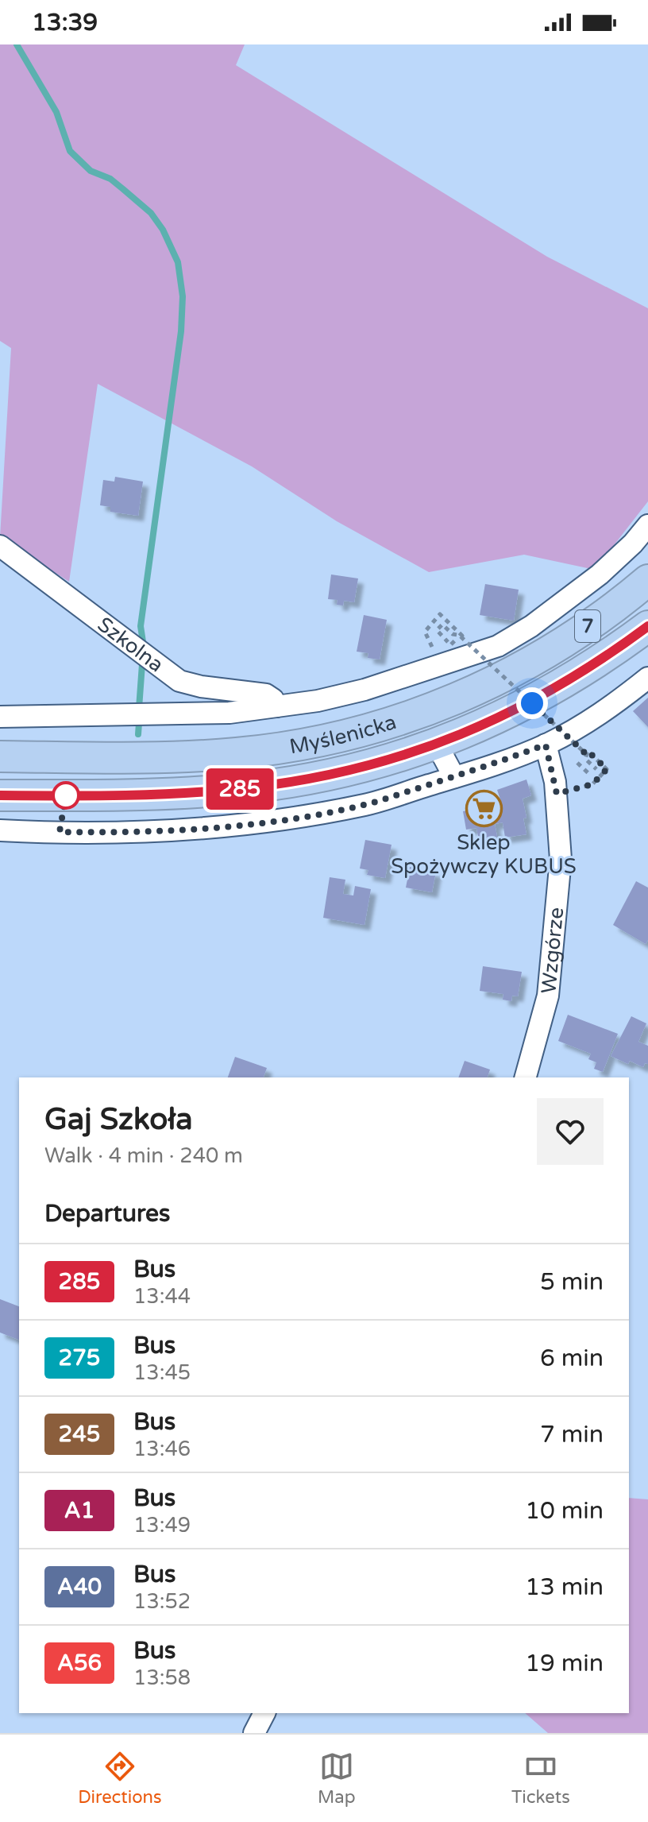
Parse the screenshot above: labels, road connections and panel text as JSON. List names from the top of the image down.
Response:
{
  "streets": {
    "highway": ["7", "Myślenicka"],
    "street": ["Szkolna", "Wzgórze"]
  },
  "places": {
    "supermarket": ["Sklep Spożywczy KUBUS"]
  },
  "lines": ["bus line 285"],
  "page": {
    "status": "13:39",
    "on_map": "285",
    "heading": [
      ["Gaj Szkoła", "Walk · 4 min · 240 m"],
      "Departures"
    ],
    "list": [
      {
        "mark": "285",
        "name": "Bus",
        "note": "13:44",
        "value": "5 min"
      },
      {
        "mark": "275",
        "name": "Bus",
        "note": "13:45",
        "value": "6 min"
      },
      {
        "mark": "245",
        "name": "Bus",
        "note": "13:46",
        "value": "7 min"
      },
      {
        "mark": "A1",
        "name": "Bus",
        "note": "13:49",
        "value": "10 min"
      },
      {
        "mark": "A40",
        "name": "Bus",
        "note": "13:52",
        "value": "13 min"
      },
      {
        "mark": "A56",
        "name": "Bus",
        "note": "13:58",
        "value": "19 min"
      }
    ],
    "tabs": ["Directions", "Map", "Tickets"]
  }
}
